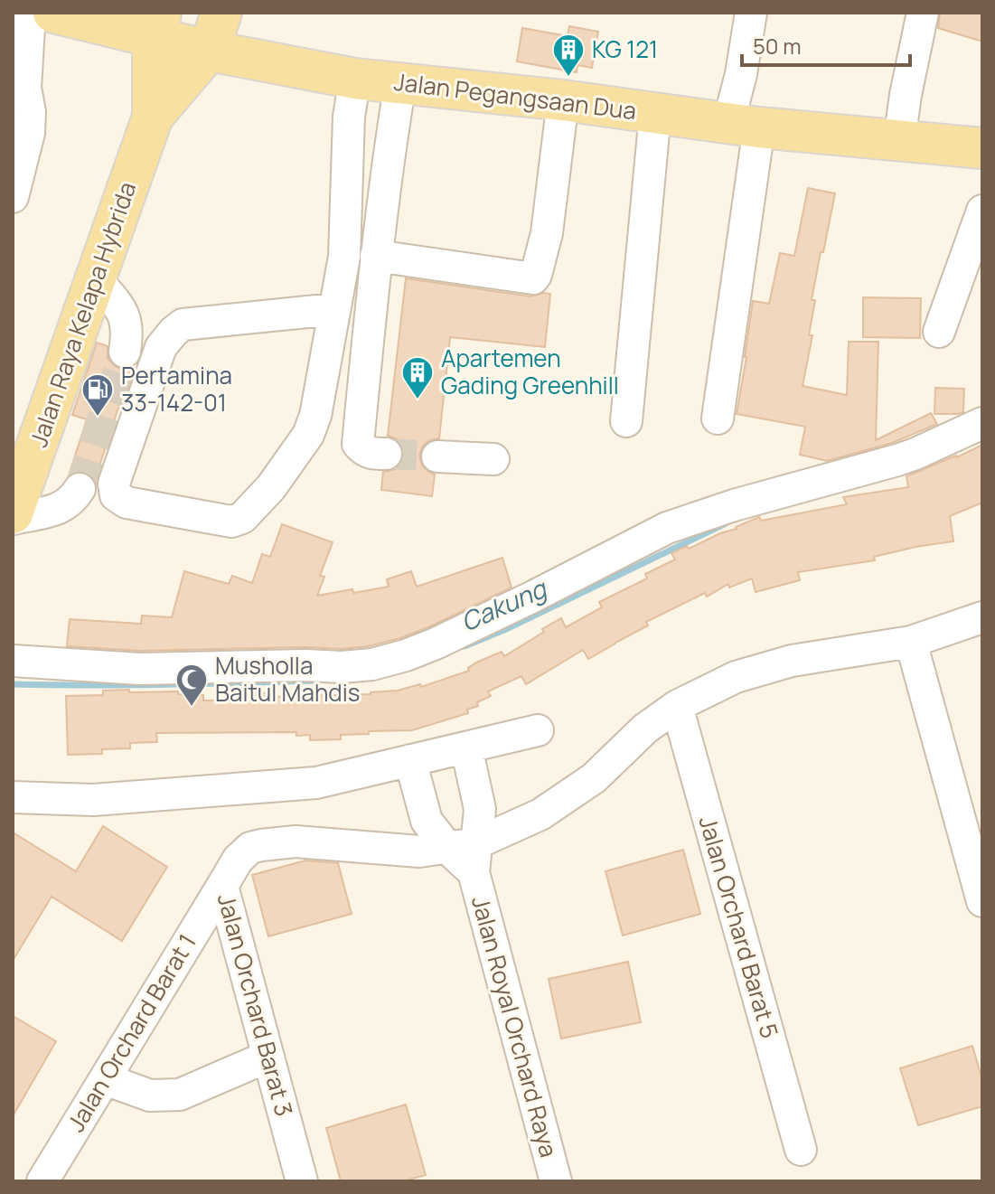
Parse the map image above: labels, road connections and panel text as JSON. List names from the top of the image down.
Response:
{
  "streets": {
    "main road": ["Jalan Pegangsaan Dua", "Jalan Raya Kelapa Hybrida"],
    "street": [
      "Jalan Orchard Barat 5",
      "Jalan Orchard Barat 3",
      "Jalan Royal Orchard Raya",
      "Jalan Orchard Barat 1"
    ]
  },
  "crossings": [
    ["Jalan Pegangsaan Dua", "Jalan Raya Kelapa Hybrida"],
    ["Jalan Orchard Barat 3", "Jalan Royal Orchard Raya"],
    ["Jalan Orchard Barat 3", "Jalan Orchard Barat 1"]
  ],
  "water": ["Cakung"],
  "places": {
    "building": ["KG 121", "Apartemen Gading Greenhill"],
    "fuel station": ["Pertamina 33-142-01"],
    "mosque": ["Musholla Baitul Mahdis"]
  },
  "scale_bar": "50 m"
}
